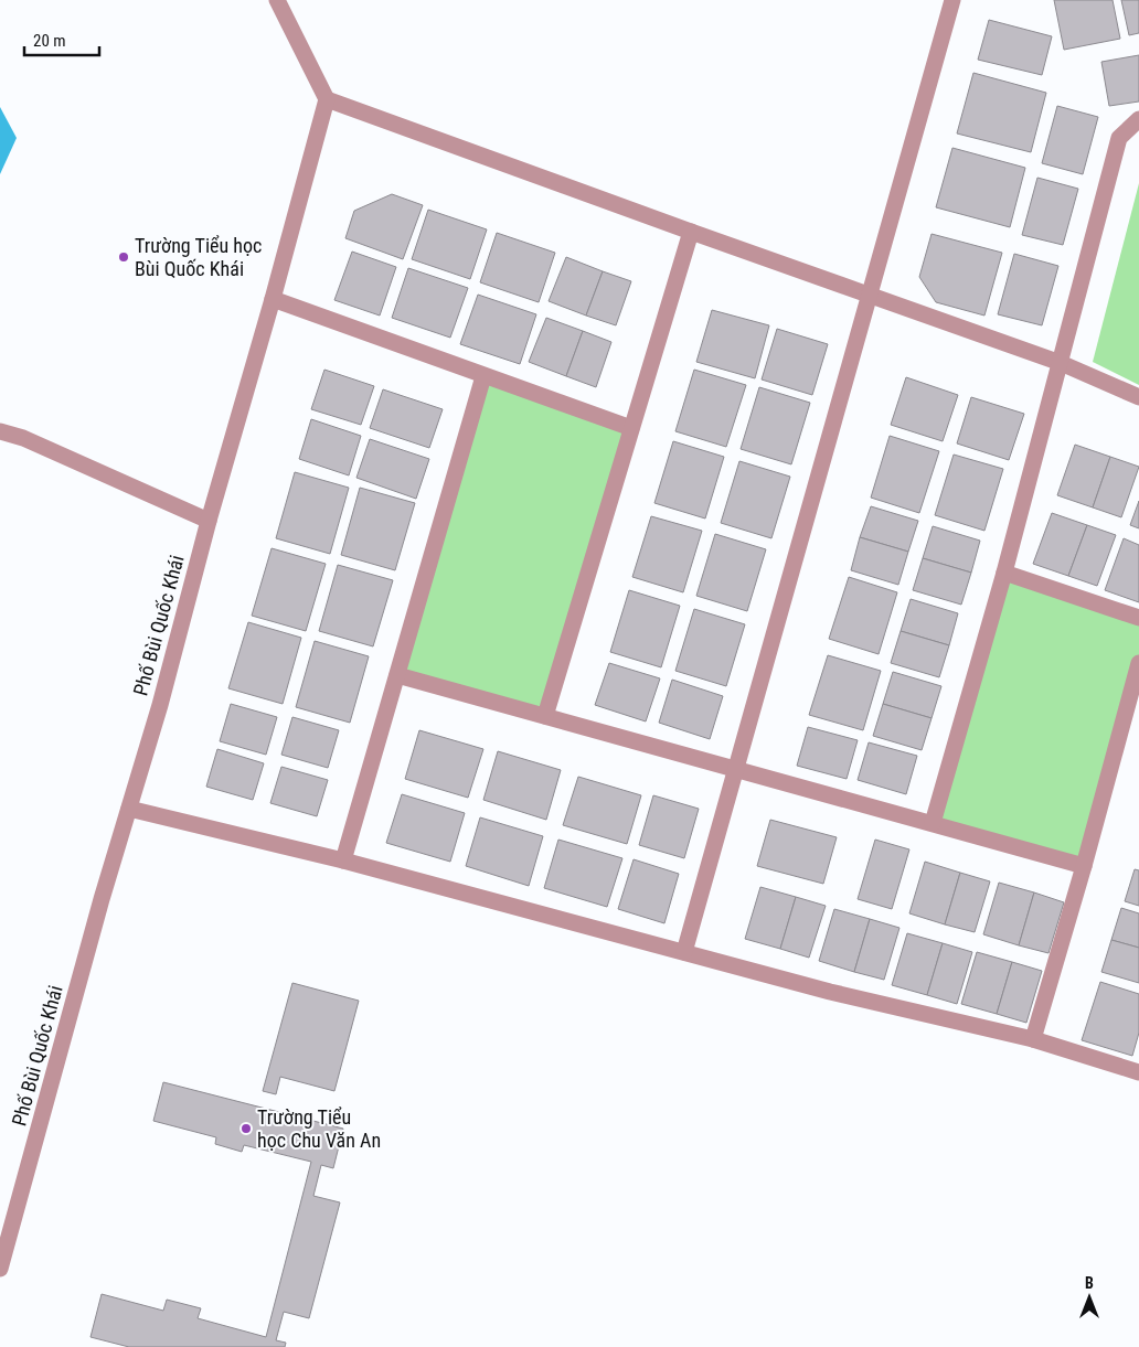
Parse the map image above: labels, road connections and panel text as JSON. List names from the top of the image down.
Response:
{
  "streets": {
    "street": ["Phố Bùi Quốc Khái"]
  },
  "places": ["Trường Tiểu học Bùi Quốc Khái", "Trường Tiểu học Chu Văn An"],
  "scale_bar": "20 m",
  "north": "top"
}
